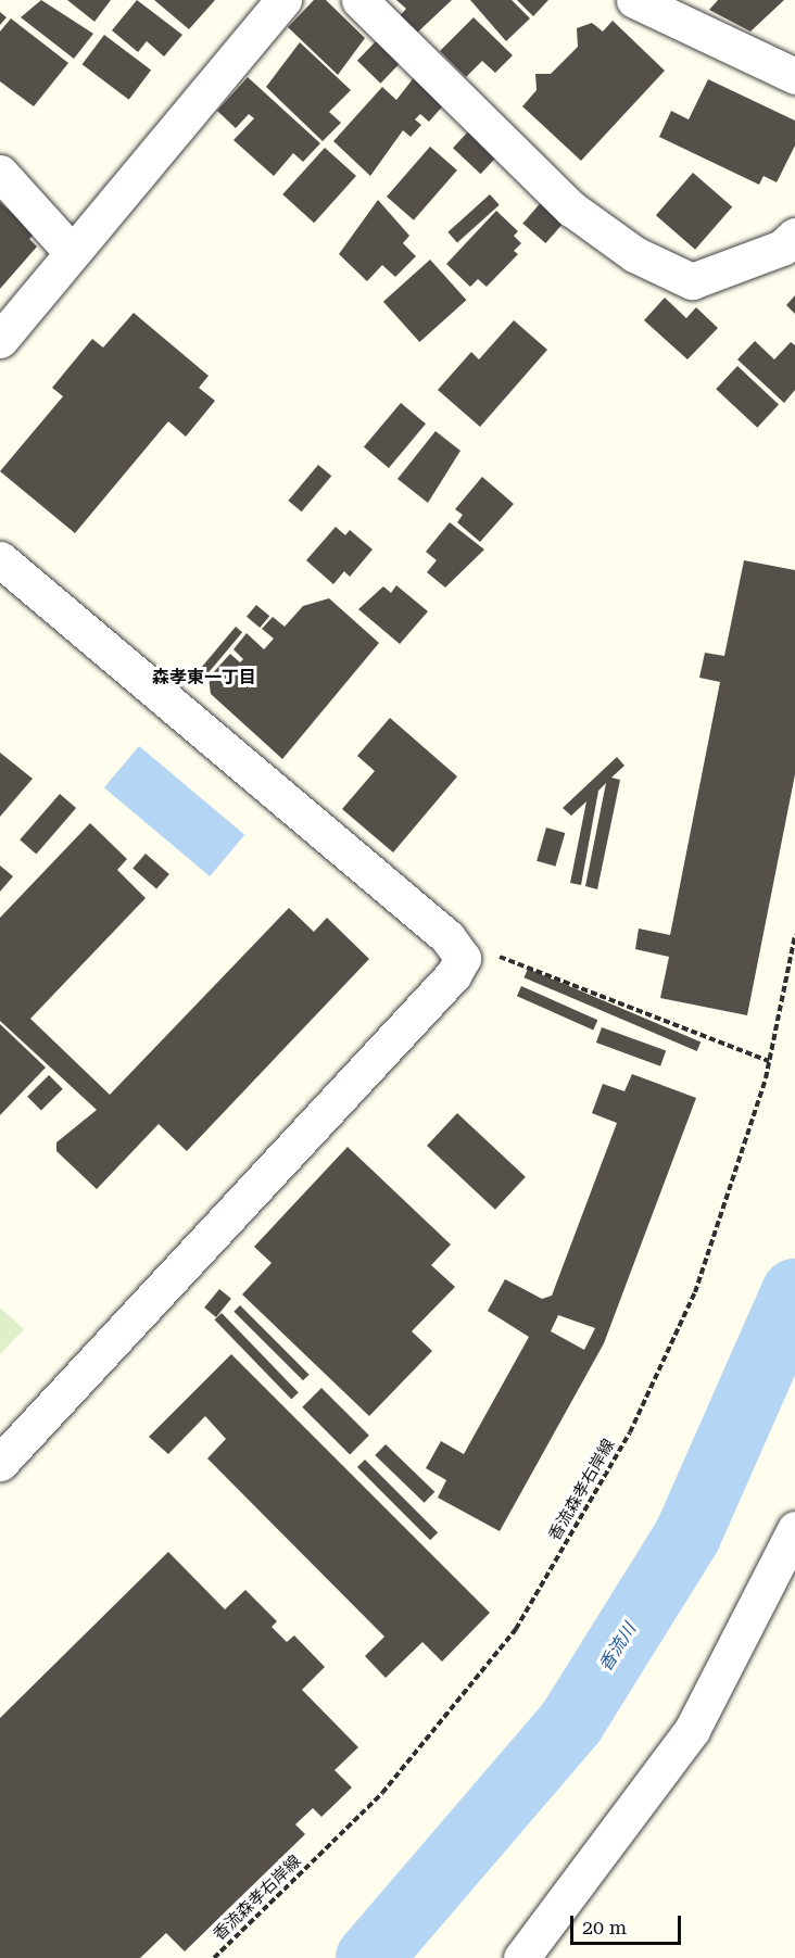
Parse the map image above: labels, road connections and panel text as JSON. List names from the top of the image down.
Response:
{
  "streets": {
    "path": ["香流森孝右岸線"]
  },
  "districts": ["森孝東一丁目"],
  "water": ["香流川"],
  "scale_bar": "20 m"
}
